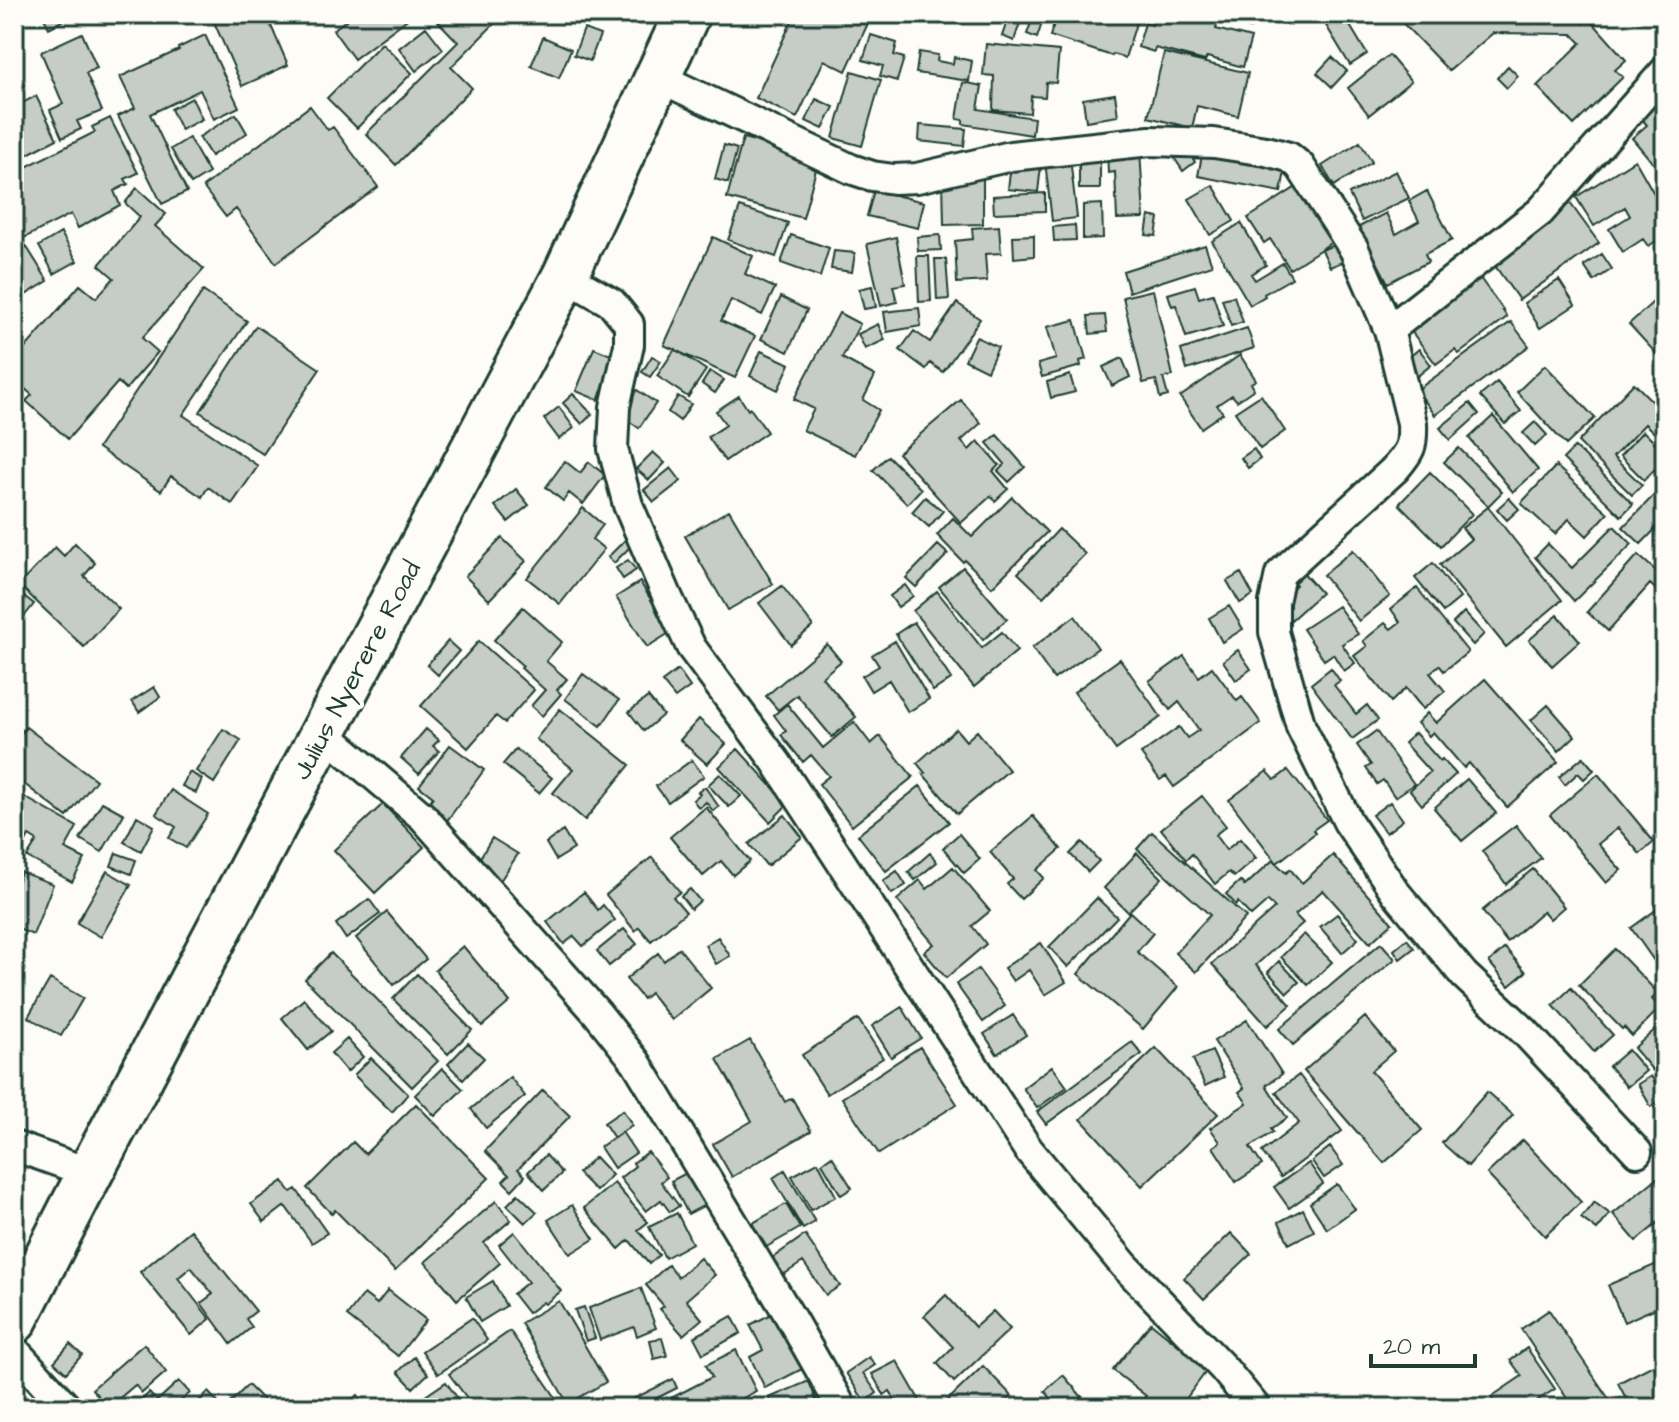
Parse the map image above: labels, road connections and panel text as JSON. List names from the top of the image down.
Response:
{
  "streets": {
    "highway": ["Julius Nyerere Road"]
  },
  "scale_bar": "20 m"
}
